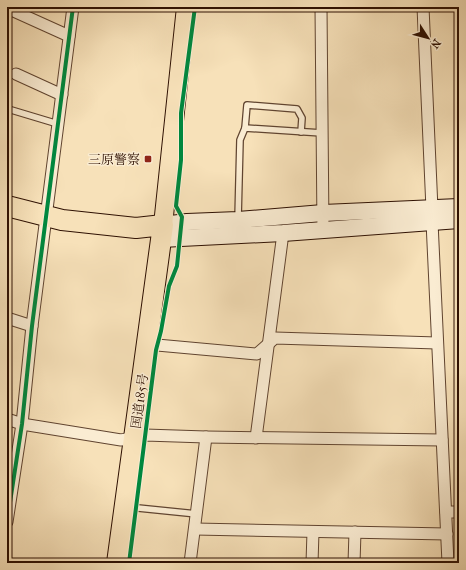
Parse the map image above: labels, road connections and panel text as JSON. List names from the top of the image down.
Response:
{
  "streets": {
    "highway": ["国道185号"]
  },
  "places": {
    "transit": ["三原警察"]
  },
  "north": "bottom right"
}
